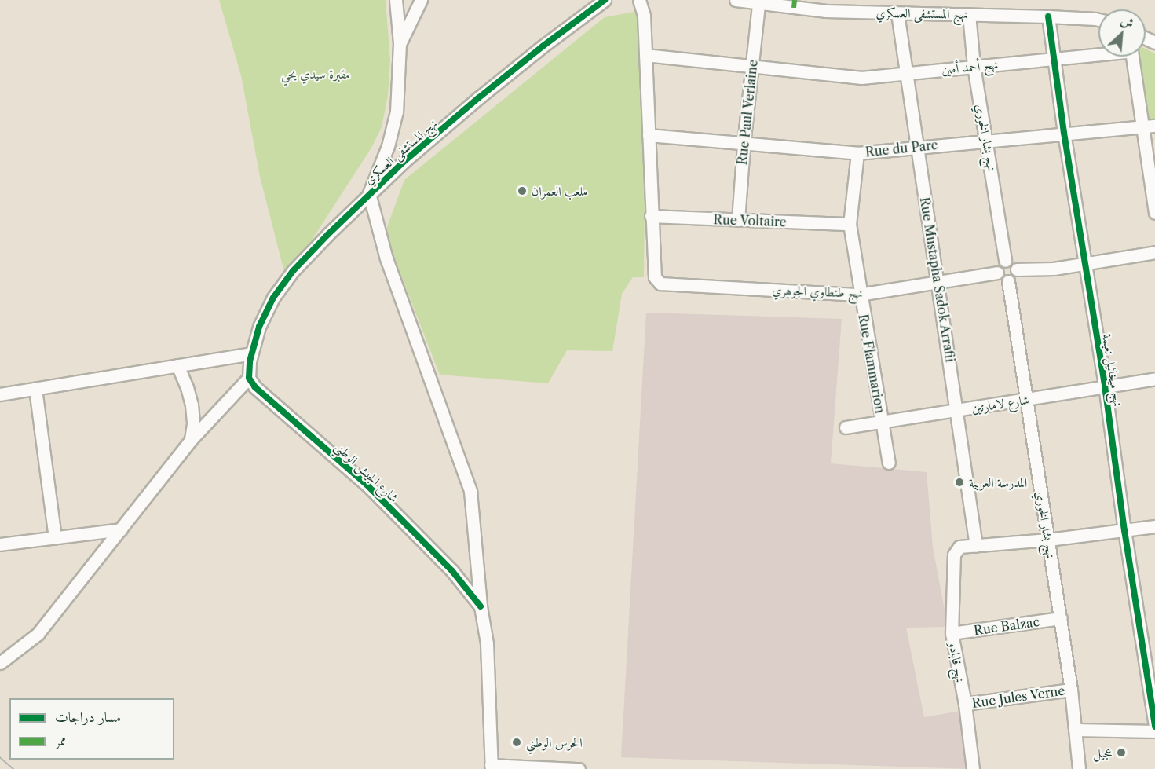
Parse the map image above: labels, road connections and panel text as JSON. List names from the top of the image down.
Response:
{
  "streets": {
    "street": [
      "نهج المستشفى العسكري",
      "نهج أحمد أمين",
      "Rue Paul Verlaine",
      "نهج بشار الخوري",
      "Rue du Parc",
      "Rue Voltaire",
      "Rue Mustapha Sadok Arrafii",
      "نهج طنطاوي الجوهري",
      "Rue Flammarion",
      "نهج ميخائيل نعيمة",
      "شارع لامارتين",
      "شارع الجيش الوطني",
      "Rue Balzac",
      "نهج قابادو",
      "Rue Jules Verne"
    ]
  },
  "crossings": [
    ["نهج المستشفى العسكري", "Rue Paul Verlaine"],
    ["نهج المستشفى العسكري", "نهج بشار الخوري"],
    ["نهج المستشفى العسكري", "Rue Mustapha Sadok Arrafii"],
    ["نهج المستشفى العسكري", "نهج ميخائيل نعيمة"],
    ["نهج أحمد أمين", "Rue Paul Verlaine"],
    ["نهج أحمد أمين", "نهج بشار الخوري"],
    ["نهج أحمد أمين", "Rue du Parc"],
    ["نهج أحمد أمين", "Rue Mustapha Sadok Arrafii"],
    ["نهج أحمد أمين", "نهج ميخائيل نعيمة"],
    ["Rue Paul Verlaine", "Rue du Parc"],
    ["Rue Paul Verlaine", "Rue Voltaire"],
    ["نهج بشار الخوري", "Rue du Parc"],
    ["نهج بشار الخوري", "نهج طنطاوي الجوهري"],
    ["نهج بشار الخوري", "شارع لامارتين"],
    ["نهج بشار الخوري", "Rue Balzac"],
    ["نهج بشار الخوري", "Rue Jules Verne"],
    ["Rue du Parc", "Rue Mustapha Sadok Arrafii"],
    ["Rue du Parc", "Rue Flammarion"],
    ["Rue du Parc", "نهج ميخائيل نعيمة"],
    ["Rue Voltaire", "نهج طنطاوي الجوهري"],
    ["Rue Voltaire", "Rue Flammarion"],
    ["Rue Mustapha Sadok Arrafii", "نهج طنطاوي الجوهري"],
    ["Rue Mustapha Sadok Arrafii", "شارع لامارتين"],
    ["Rue Mustapha Sadok Arrafii", "نهج قابادو"],
    ["نهج طنطاوي الجوهري", "Rue Flammarion"],
    ["Rue Flammarion", "شارع لامارتين"],
    ["نهج ميخائيل نعيمة", "شارع لامارتين"],
    ["Rue Balzac", "نهج قابادو"],
    ["نهج قابادو", "Rue Jules Verne"]
  ],
  "parks": ["مقبرة سيدي يحي"],
  "places": [
    "ملعب العمران",
    "المدرسة العربية",
    "الحرس الوطني",
    "عجيل"
  ],
  "legend": ["مسار دراجات", "ممر"],
  "north": "top right"
}
